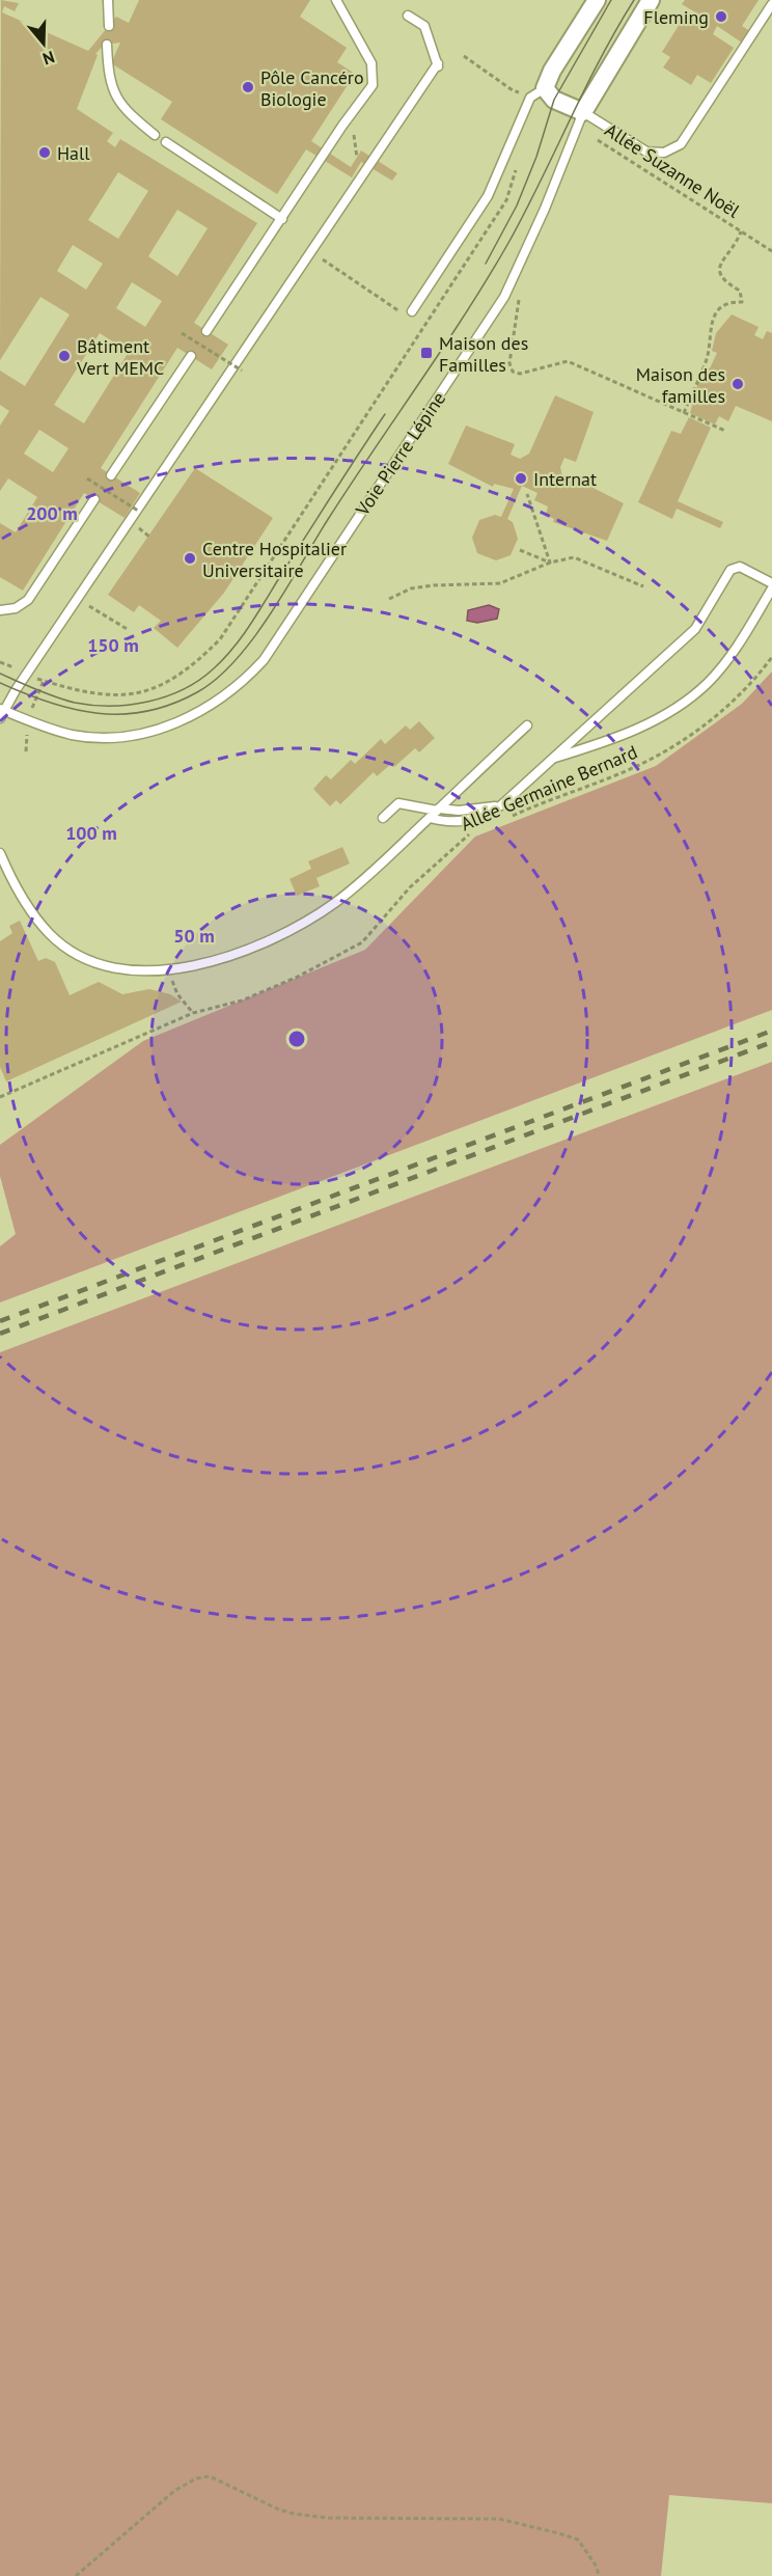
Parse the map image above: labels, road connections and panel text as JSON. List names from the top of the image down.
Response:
{
  "streets": {
    "lane": ["Voie Pierre Lépine"],
    "path": ["Allée Suzanne Noël", "Allée Germaine Bernard"]
  },
  "places": {
    "other": [
      "Fleming",
      "Pôle Cancéro Biologie",
      "Hall",
      "Bâtiment Vert MEMC",
      "Maison des familles",
      "Internat",
      "Centre Hospitalier Universitaire"
    ],
    "transit": ["Maison des Familles"]
  },
  "north": "bottom",
  "rings": [
    "200 m",
    "150 m",
    "100 m",
    "50 m"
  ]
}
